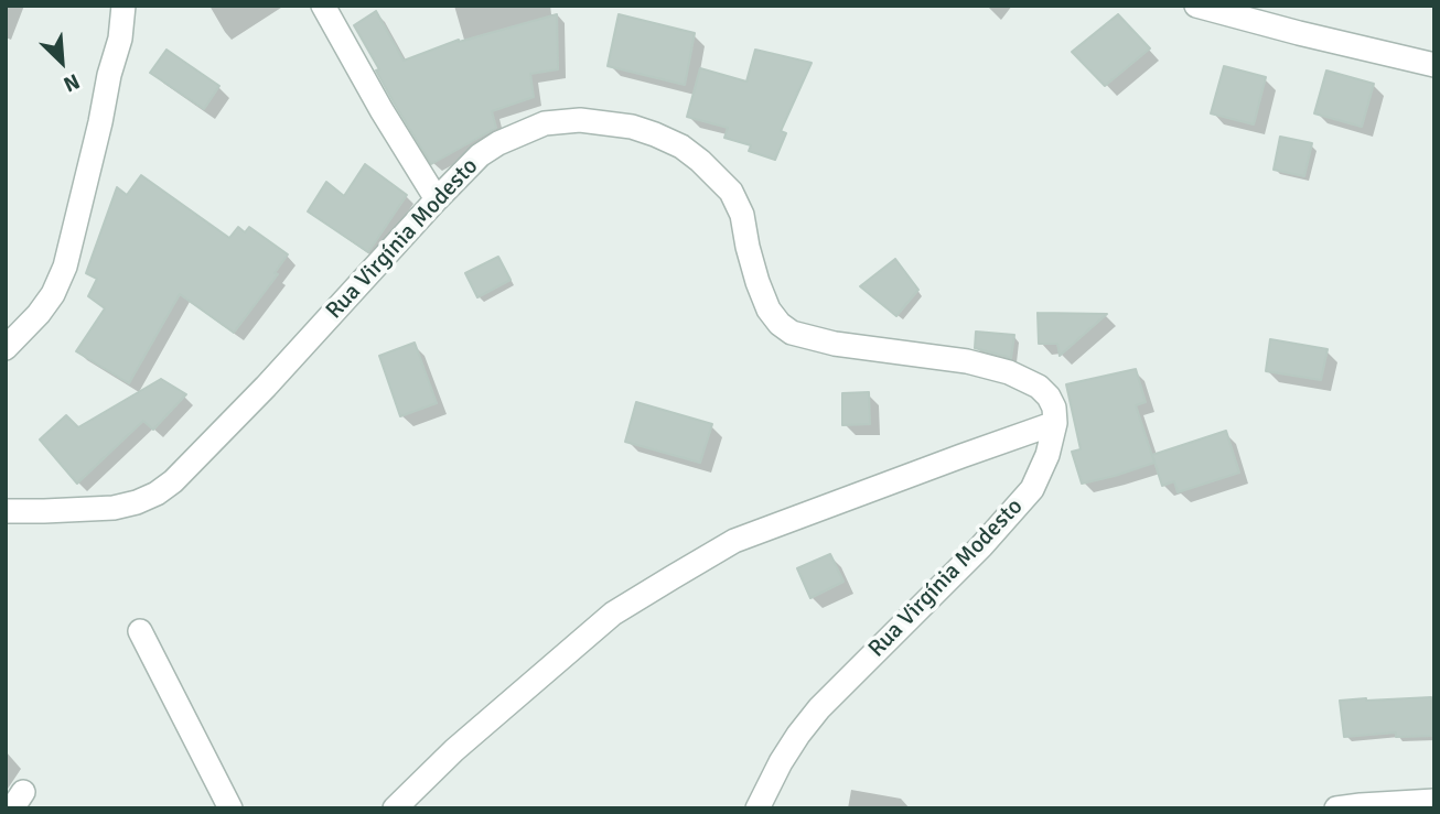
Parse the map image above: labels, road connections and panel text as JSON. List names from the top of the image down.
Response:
{
  "streets": {
    "street": ["Rua Virgínia Modesto"]
  },
  "north": "bottom right"
}
